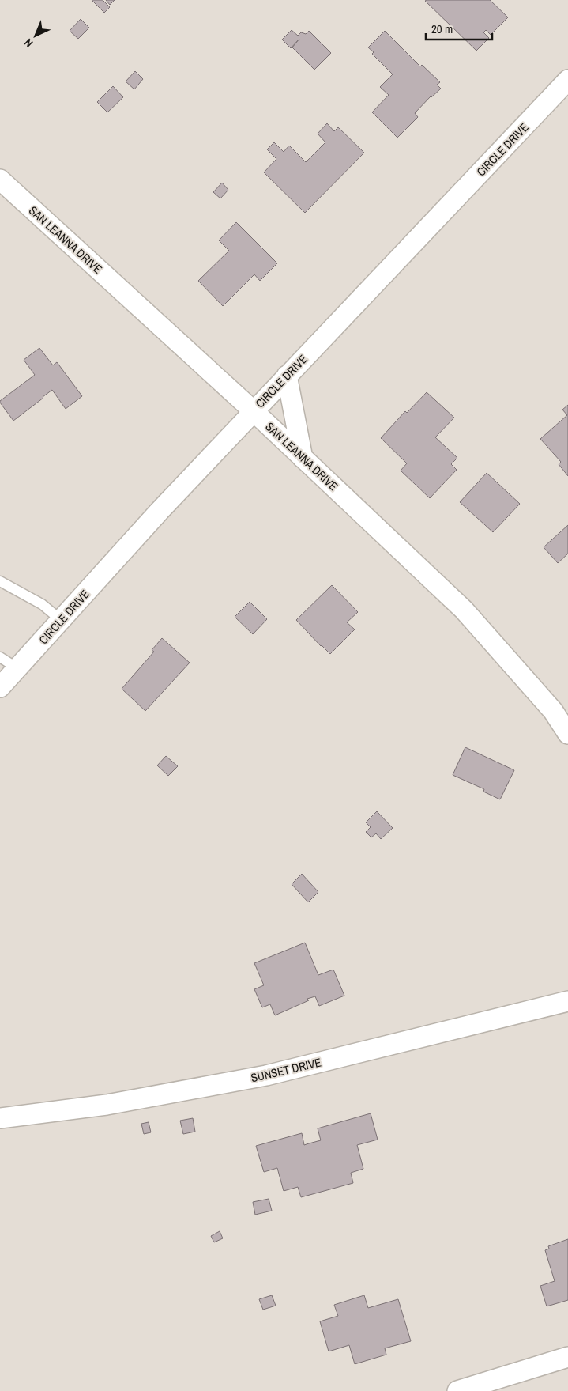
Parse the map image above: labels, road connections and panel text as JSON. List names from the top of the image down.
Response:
{
  "streets": {
    "street": ["CIRCLE DRIVE", "SAN LEANNA DRIVE", "SUNSET DRIVE"]
  },
  "crossings": [
    ["CIRCLE DRIVE", "SAN LEANNA DRIVE"]
  ],
  "scale_bar": "20 m",
  "north": "bottom left"
}
